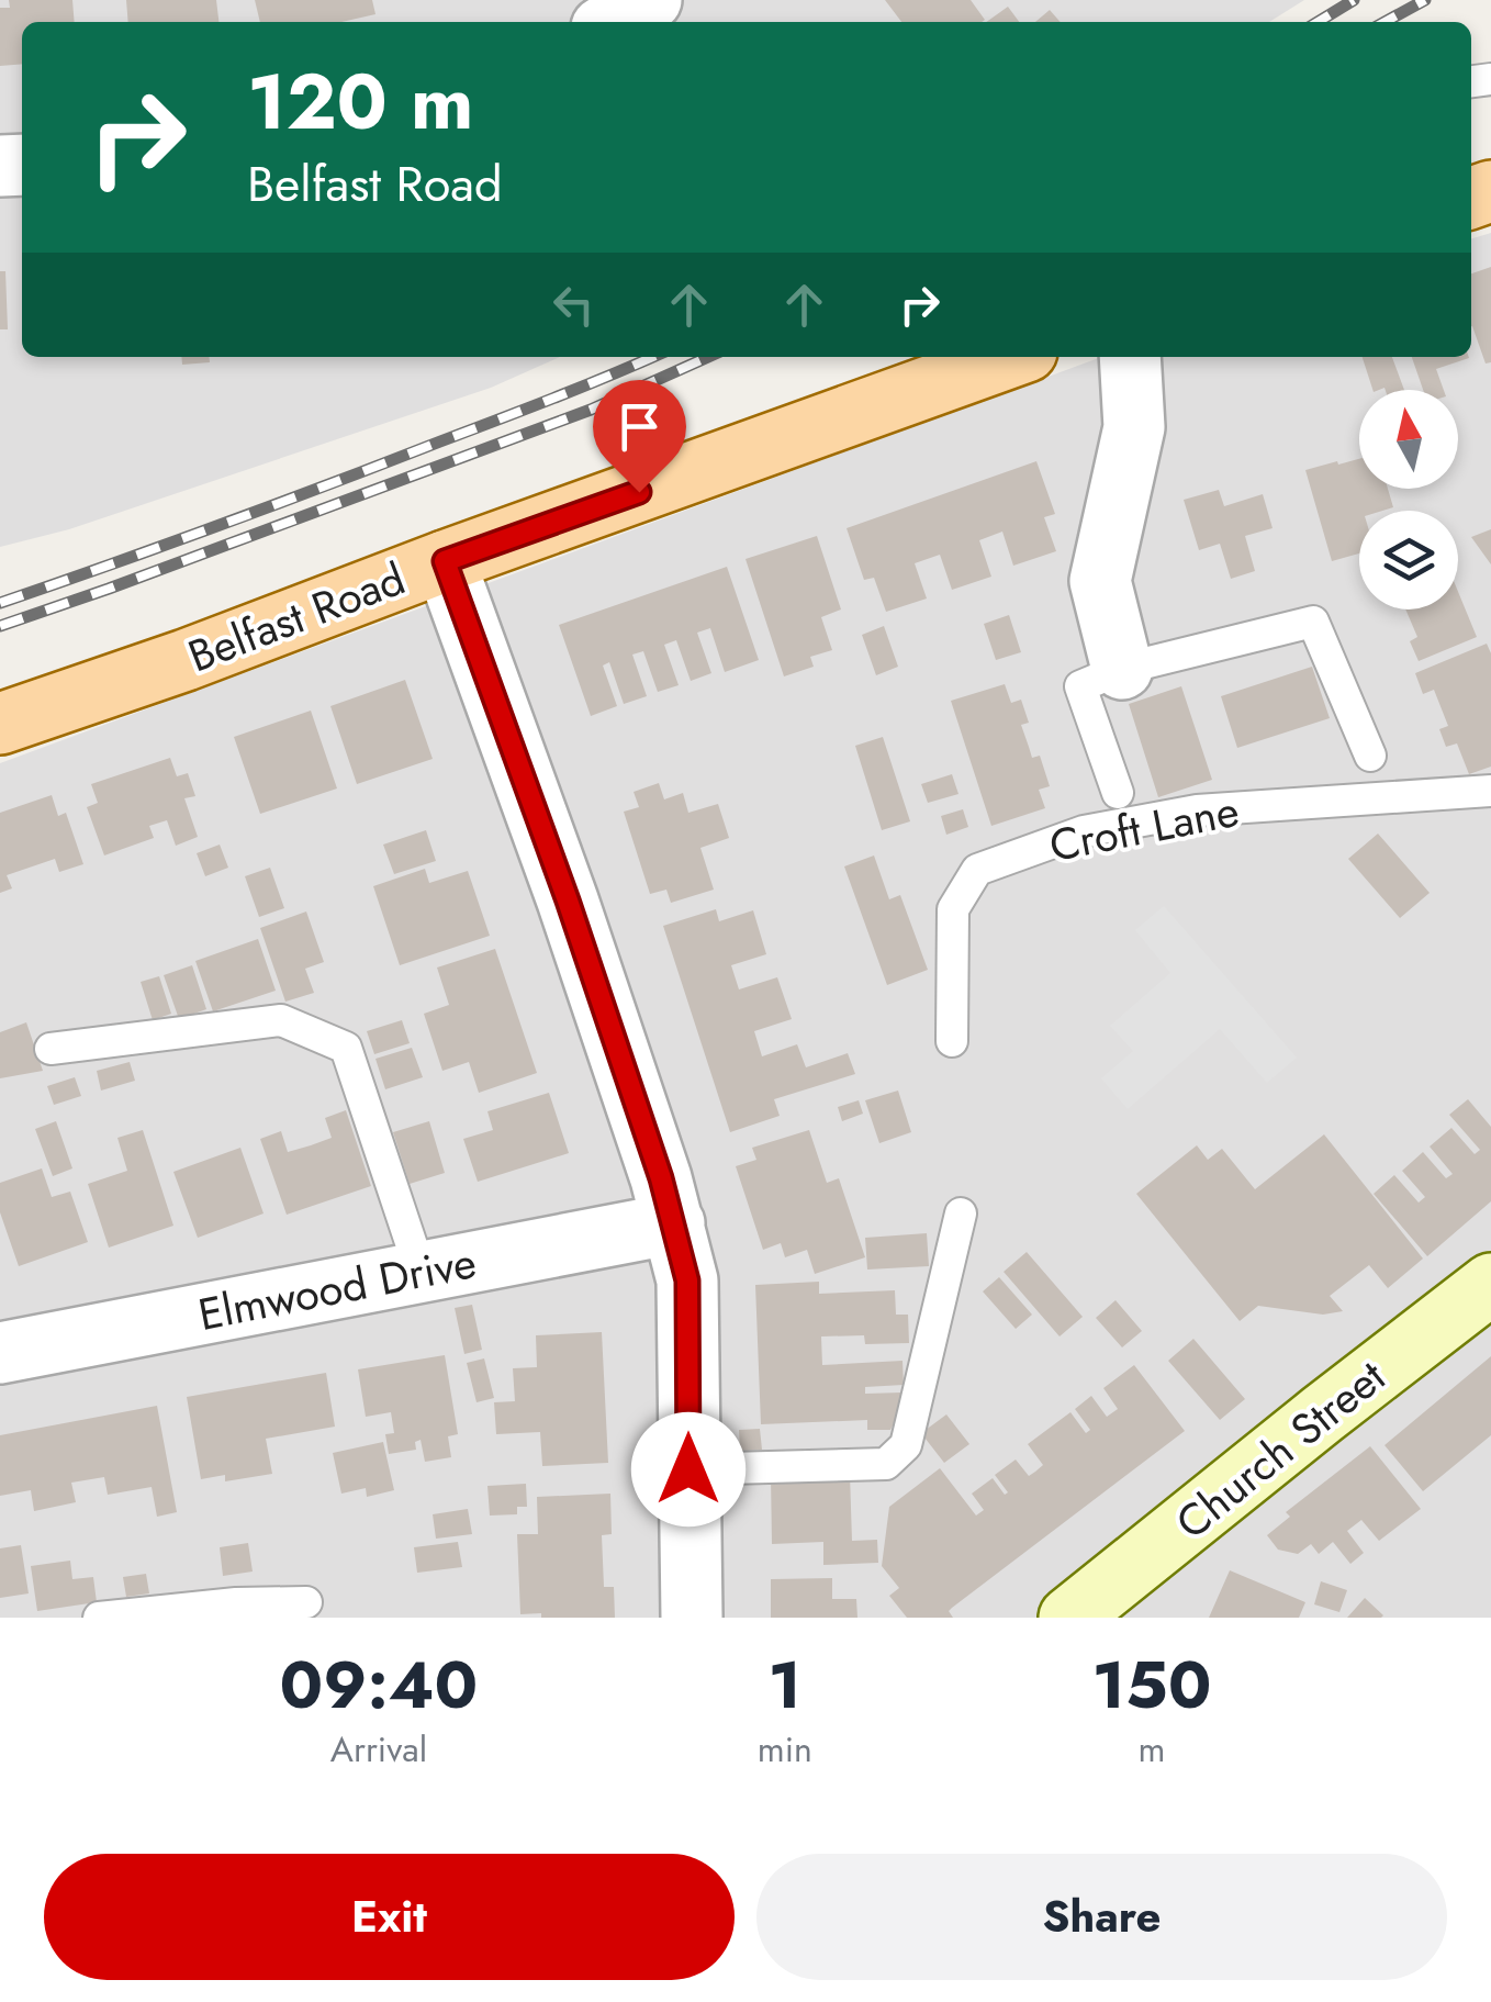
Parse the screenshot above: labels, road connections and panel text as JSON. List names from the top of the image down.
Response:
{
  "streets": {
    "main road": ["Belfast Road", "Church Street"],
    "street": ["Elmwood Drive"],
    "lane": ["Croft Lane"]
  },
  "north": "top",
  "page": {
    "turn": ["120 m", "Belfast Road"],
    "eta": [
      "09:40",
      "Arrival",
      "1",
      "min",
      "150",
      "m"
    ],
    "buttons": ["Exit", "Share"]
  }
}
